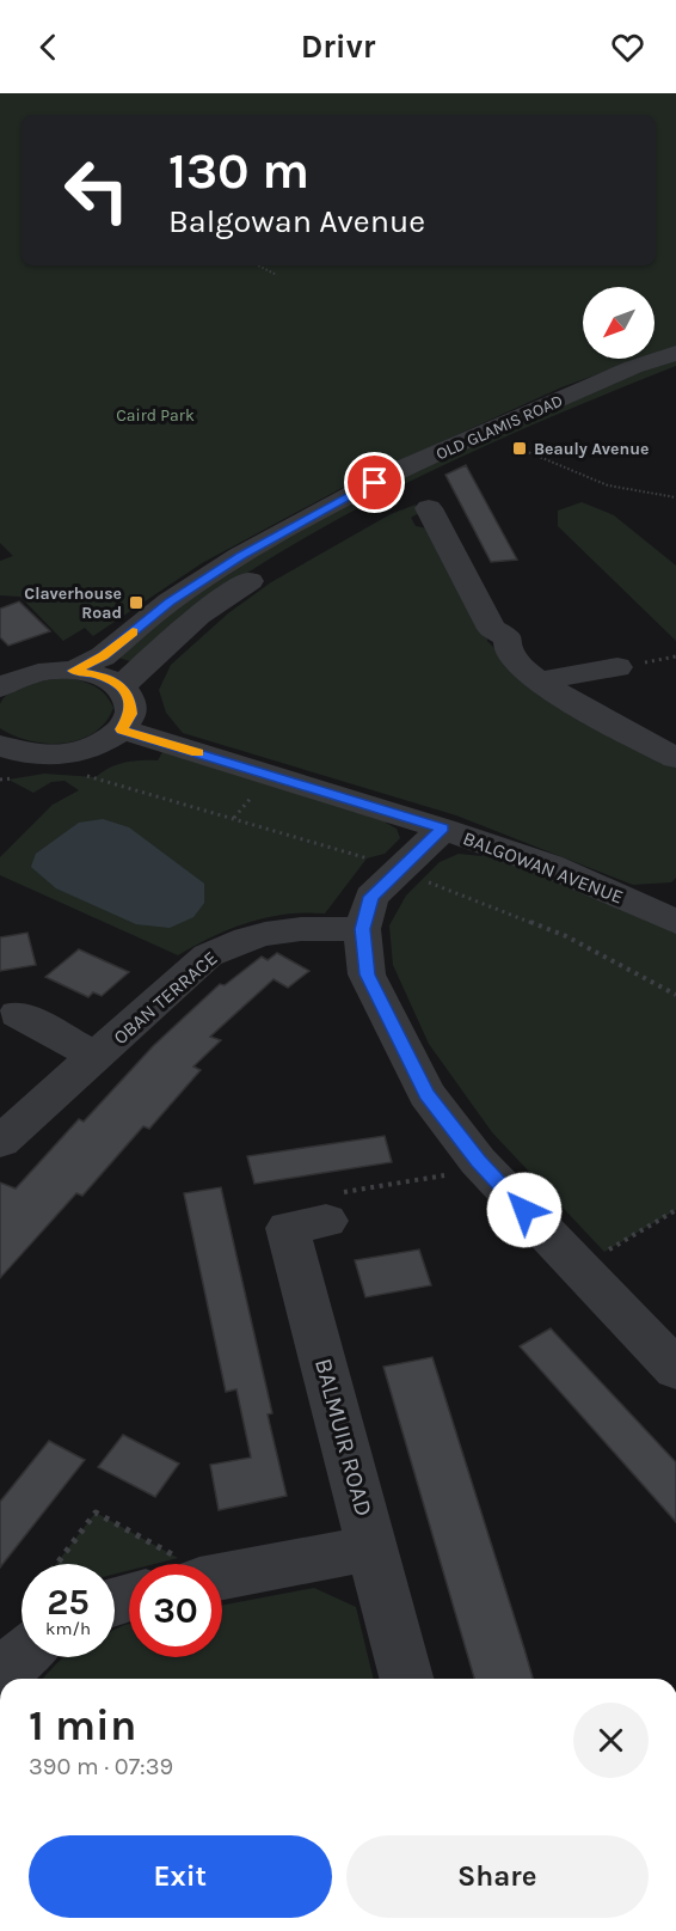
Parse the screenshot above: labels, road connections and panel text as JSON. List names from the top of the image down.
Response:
{
  "streets": {
    "street": [
      "OLD GLAMIS ROAD",
      "BALGOWAN AVENUE",
      "OBAN TERRACE",
      "BALMUIR ROAD"
    ]
  },
  "parks": ["Caird Park"],
  "places": {
    "transit": ["Beauly Avenue", "Claverhouse Road"]
  },
  "north": "bottom left",
  "page": {
    "header": "Drivr",
    "turn": ["130 m", "Balgowan Avenue"],
    "speed": "25 km/h",
    "limit": "30",
    "heading": ["1 min", "390 m · 07:39"],
    "buttons": ["Exit", "Share"]
  }
}
